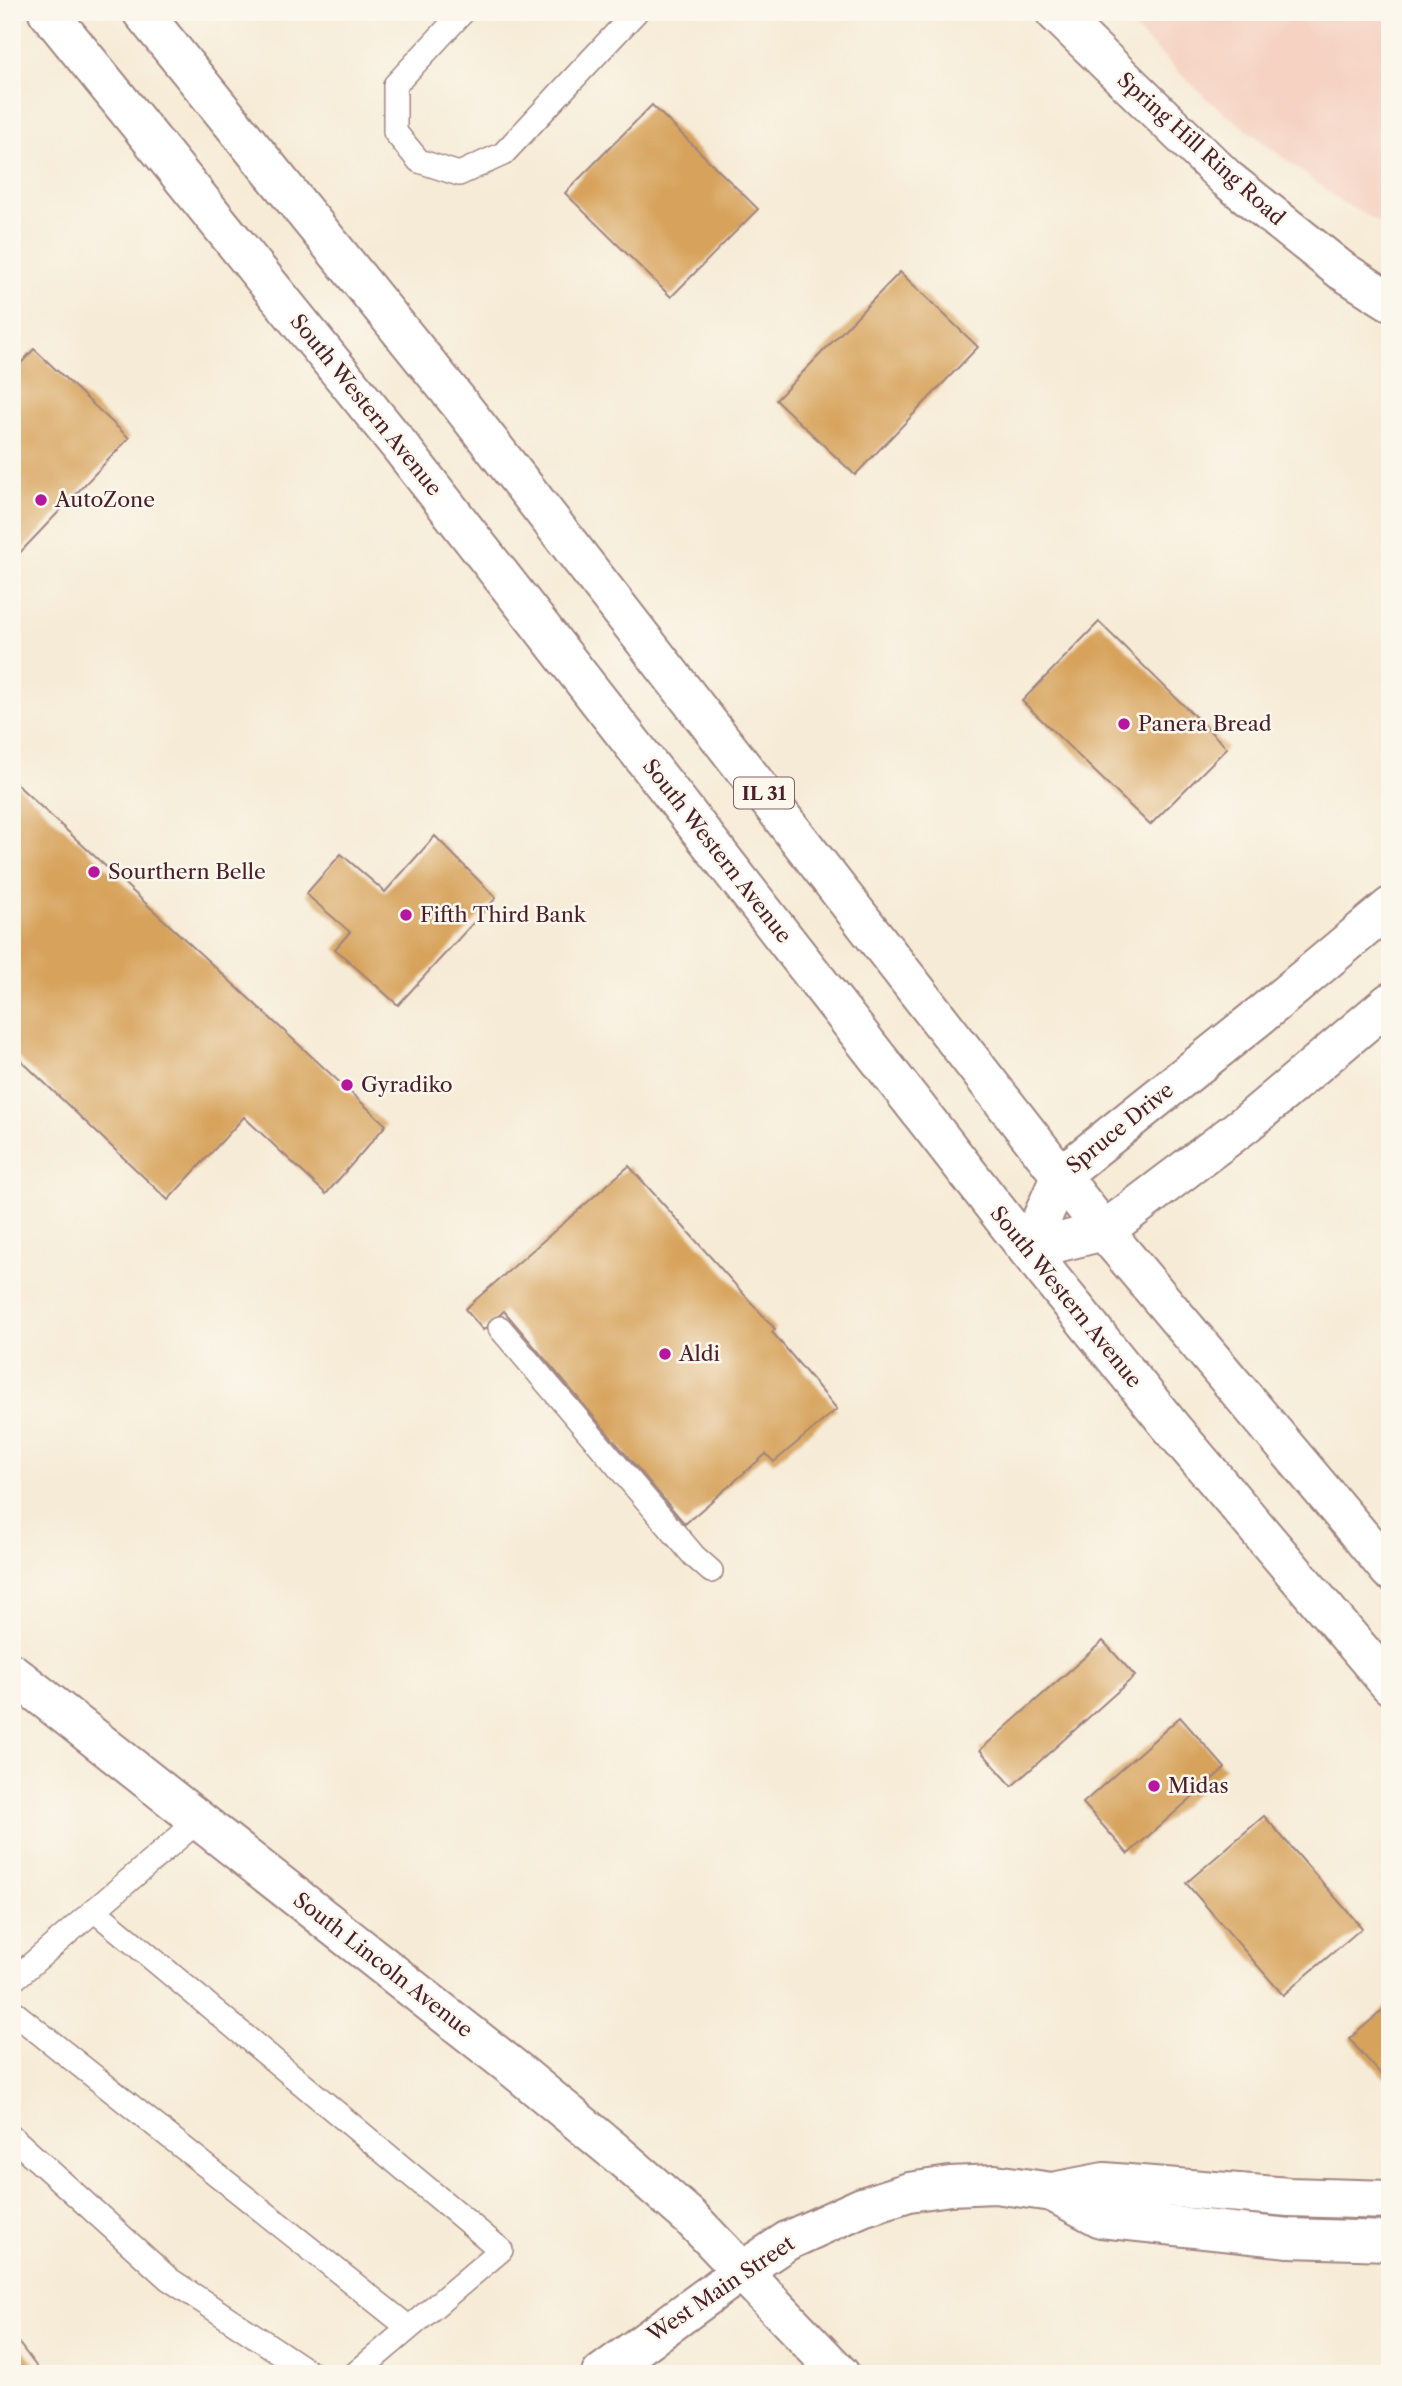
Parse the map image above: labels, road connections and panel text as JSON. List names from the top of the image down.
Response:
{
  "streets": {
    "main road": [
      "Spring Hill Ring Road",
      "South Western Avenue",
      "IL 31",
      "Spruce Drive",
      "South Lincoln Avenue",
      "West Main Street"
    ]
  },
  "crossings": [
    ["South Western Avenue", "Spruce Drive"],
    ["IL 31", "Spruce Drive"],
    ["South Lincoln Avenue", "West Main Street"]
  ],
  "places": [
    "AutoZone",
    "Panera Bread",
    "Sourthern Belle",
    "Fifth Third Bank",
    "Gyradiko",
    "Aldi",
    "Midas"
  ]
}
